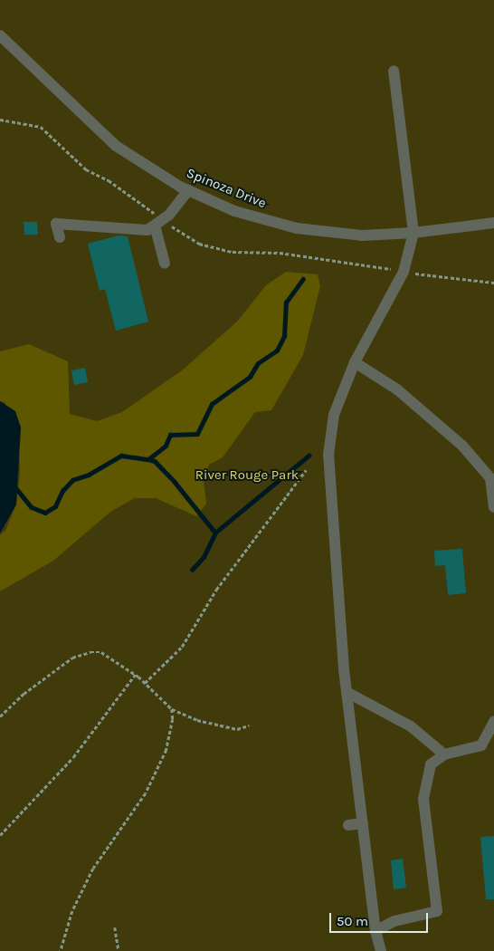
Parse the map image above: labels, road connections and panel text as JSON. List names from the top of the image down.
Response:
{
  "streets": {
    "street": ["Spinoza Drive"]
  },
  "parks": ["River Rouge Park"],
  "scale_bar": "50 m"
}
